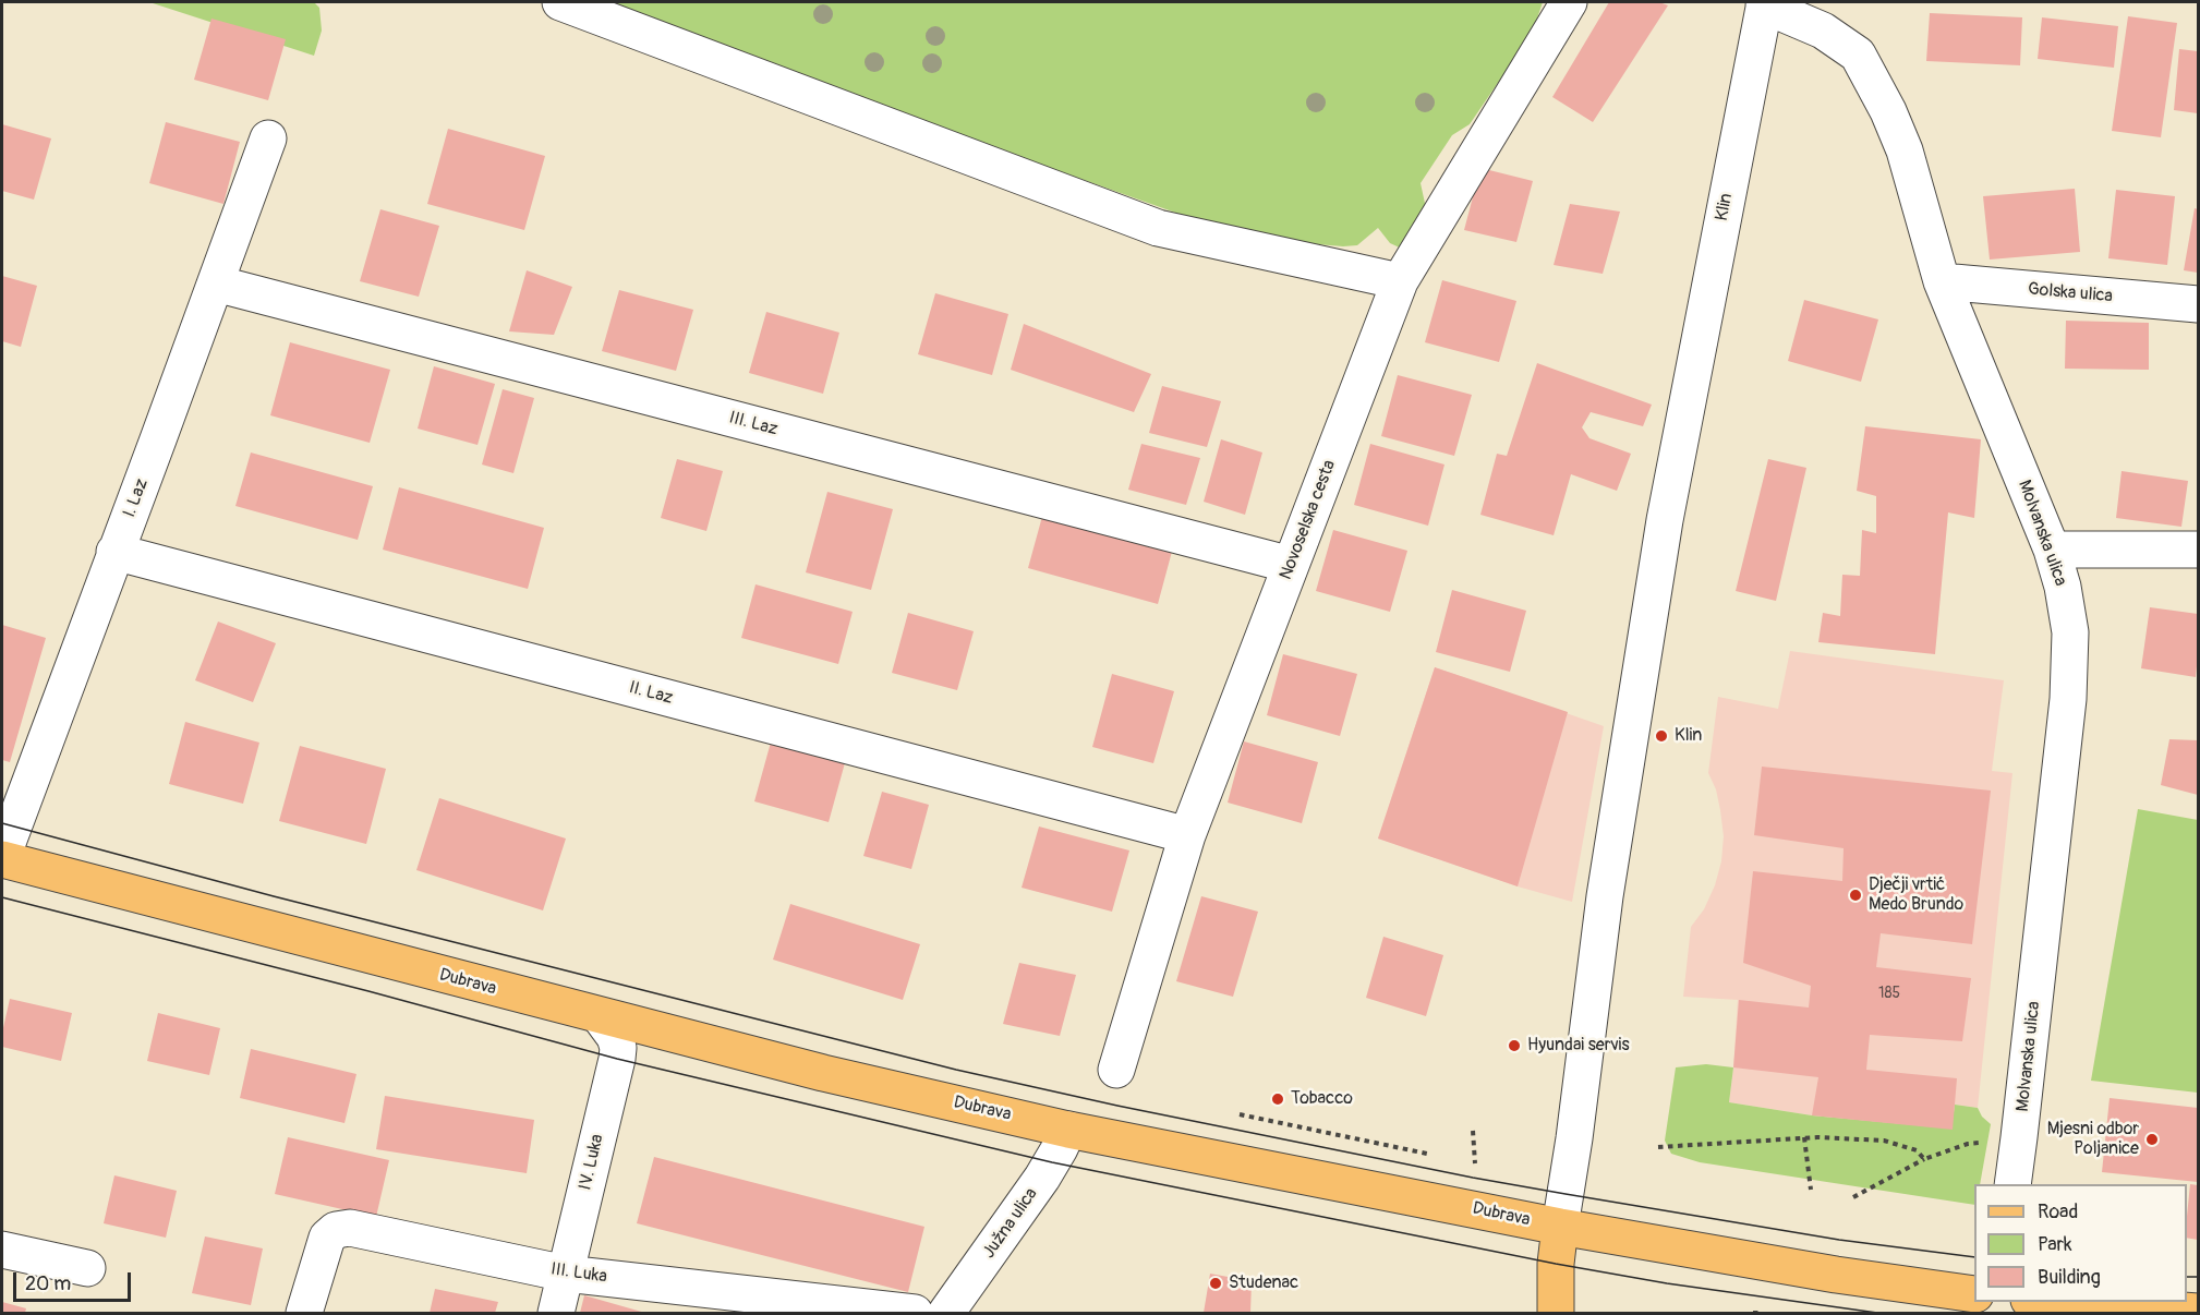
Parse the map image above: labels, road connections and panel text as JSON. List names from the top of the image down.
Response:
{
  "streets": {
    "main road": ["Dubrava"],
    "street": [
      "Klin",
      "Golska ulica",
      "III. Laz",
      "I. Laz",
      "Novoselska cesta",
      "Molvanska ulica",
      "II. Laz",
      "IV. Luka",
      "Južna ulica",
      "III. Luka"
    ]
  },
  "crossings": [
    ["Klin", "Molvanska ulica"],
    ["Klin", "Dubrava"],
    ["Golska ulica", "Molvanska ulica"],
    ["III. Laz", "I. Laz"],
    ["III. Laz", "Novoselska cesta"],
    ["I. Laz", "II. Laz"],
    ["I. Laz", "Dubrava"],
    ["Novoselska cesta", "II. Laz"],
    ["Dubrava", "IV. Luka"],
    ["Dubrava", "Južna ulica"],
    ["IV. Luka", "III. Luka"]
  ],
  "places": [
    "Klin",
    "Dječji vrtić Medo Brundo",
    "Hyundai servis",
    "Tobacco",
    "Mjesni odbor Poljanice",
    "Studenac"
  ],
  "house_numbers": ["185"],
  "legend": ["Road", "Park", "Building"],
  "scale_bar": "20 m"
}
